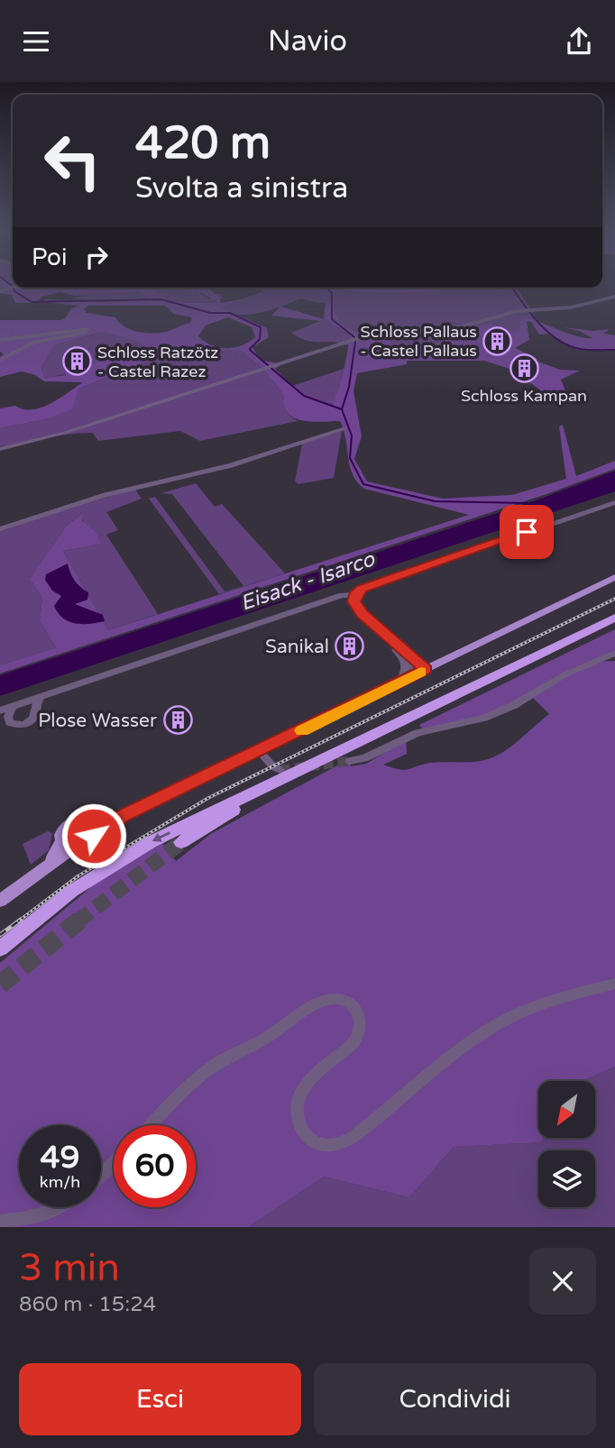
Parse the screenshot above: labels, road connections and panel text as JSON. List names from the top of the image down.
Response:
{
  "water": ["Eisack - Isarco"],
  "places": {
    "building": [
      "Schloss Pallaus - Castel Pallaus",
      "Schloss Ratzötz - Castel Razez",
      "Schloss Kampan",
      "Sanikal",
      "Plose Wasser"
    ]
  },
  "north": "bottom left",
  "page": {
    "header": "Navio",
    "turn": ["420 m", "Svolta a sinistra"],
    "then": "Poi",
    "speed": "49 km/h",
    "limit": "60",
    "heading": ["3 min", "860 m · 15:24"],
    "buttons": ["Esci", "Condividi"]
  }
}
